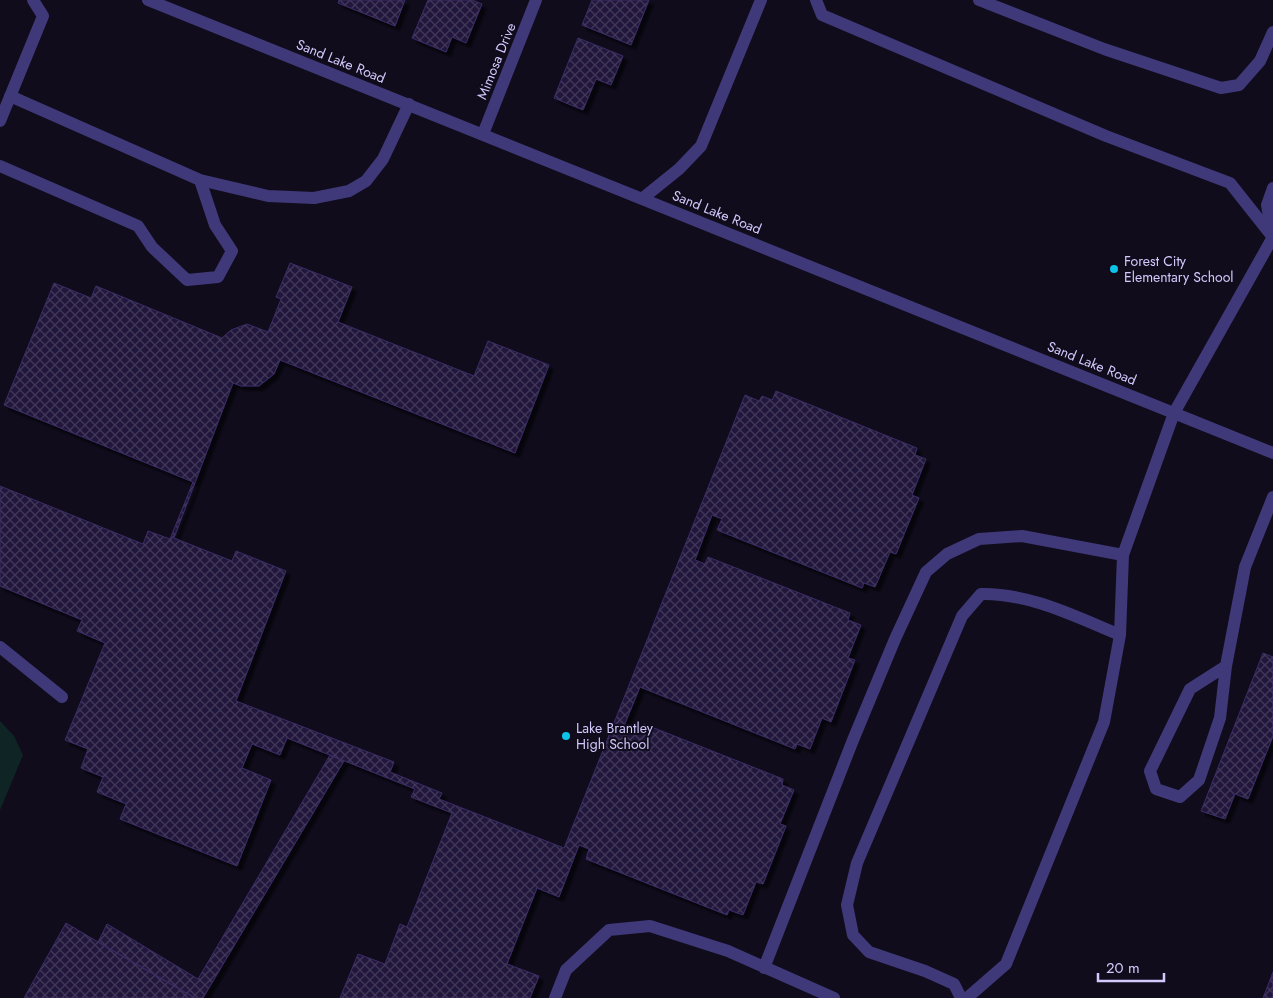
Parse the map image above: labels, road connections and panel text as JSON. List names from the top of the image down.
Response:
{
  "streets": {
    "street": ["Sand Lake Road", "Mimosa Drive"]
  },
  "crossings": [
    ["Sand Lake Road", "Mimosa Drive"]
  ],
  "places": ["Forest City Elementary School", "Lake Brantley High School"],
  "scale_bar": "20 m"
}
